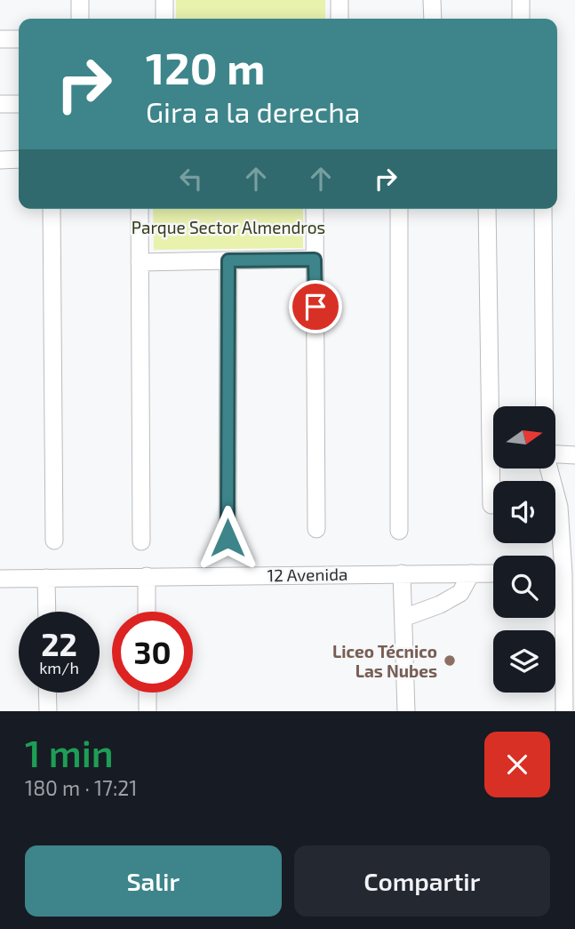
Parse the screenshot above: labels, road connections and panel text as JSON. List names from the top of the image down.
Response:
{
  "streets": {
    "street": ["12 Avenida"]
  },
  "parks": ["Parque Sector Almendros"],
  "places": ["Liceo Técnico Las Nubes"],
  "north": "right",
  "page": {
    "turn": ["120 m", "Gira a la derecha"],
    "speed": "22 km/h",
    "limit": "30",
    "heading": ["1 min", "180 m · 17:21"],
    "buttons": ["Salir", "Compartir"]
  }
}
